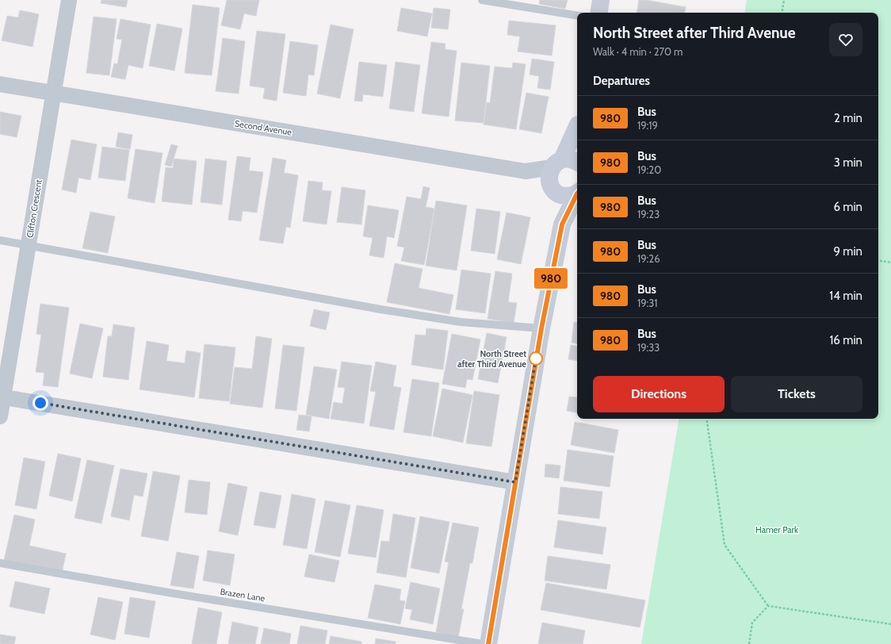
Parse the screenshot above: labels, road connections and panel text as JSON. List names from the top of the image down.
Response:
{
  "streets": {
    "street": ["Second Avenue", "Clifton Crescent"],
    "lane": ["Brazen Lane"]
  },
  "crossings": [
    ["Second Avenue", "Clifton Crescent"]
  ],
  "parks": ["Hamer Park"],
  "places": ["North Street after Third Avenue"],
  "lines": ["bus line 980"],
  "page": {
    "on_map": "980",
    "heading": [
      ["North Street after Third Avenue", "Walk · 4 min · 270 m"],
      "Departures"
    ],
    "list": [
      {
        "mark": "980",
        "name": "Bus",
        "note": "19:19",
        "value": "2 min"
      },
      {
        "mark": "980",
        "name": "Bus",
        "note": "19:20",
        "value": "3 min"
      },
      {
        "mark": "980",
        "name": "Bus",
        "note": "19:23",
        "value": "6 min"
      },
      {
        "mark": "980",
        "name": "Bus",
        "note": "19:26",
        "value": "9 min"
      },
      {
        "mark": "980",
        "name": "Bus",
        "note": "19:31",
        "value": "14 min"
      },
      {
        "mark": "980",
        "name": "Bus",
        "note": "19:33",
        "value": "16 min"
      }
    ],
    "buttons": ["Directions", "Tickets"]
  }
}
